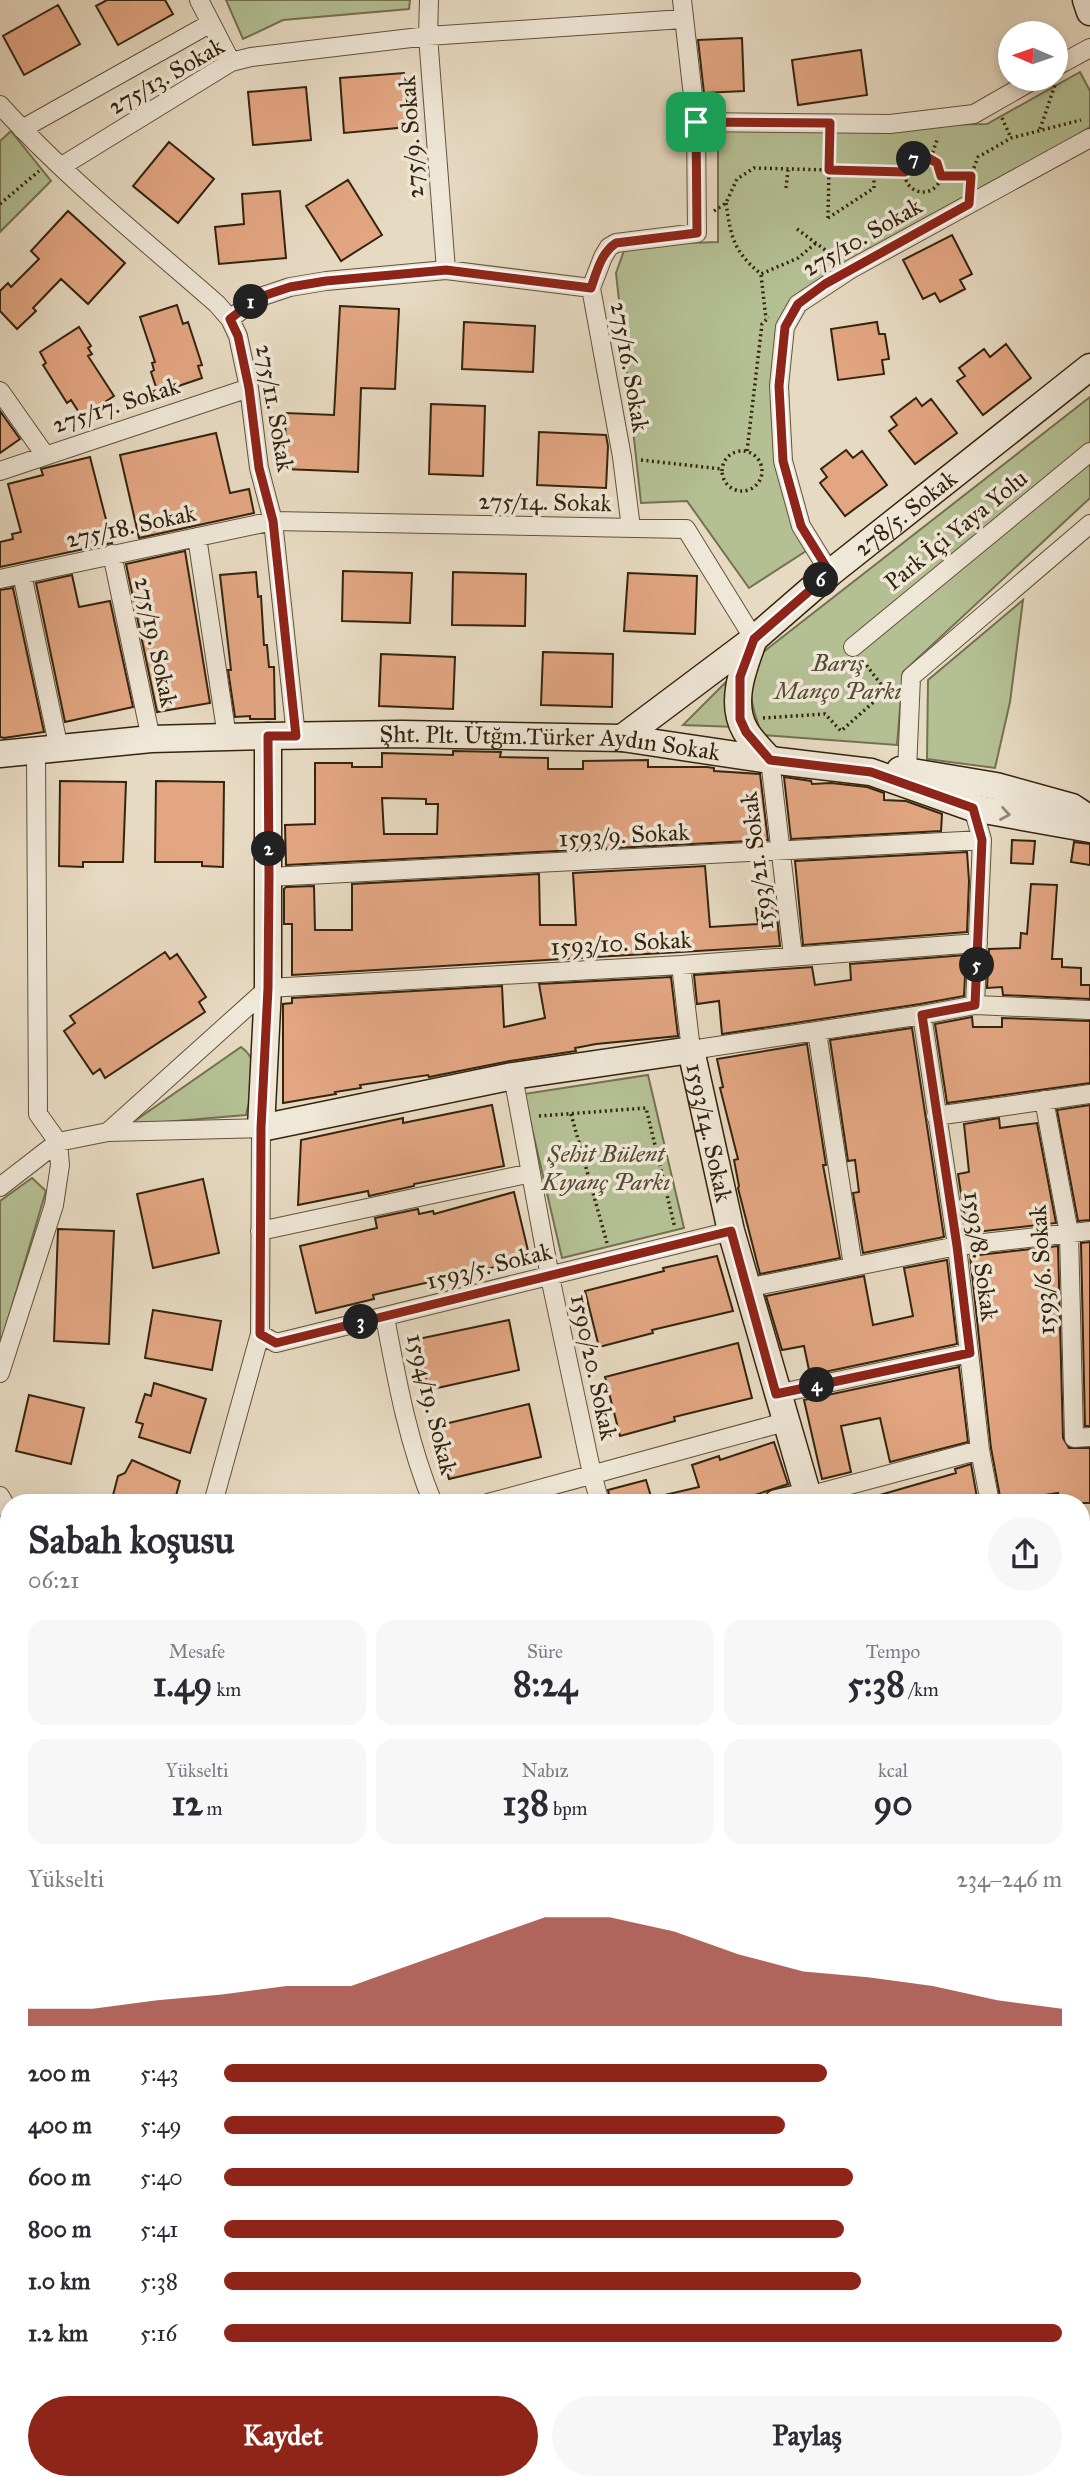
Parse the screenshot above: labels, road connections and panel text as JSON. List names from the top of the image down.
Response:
{
  "streets": {
    "street": [
      "275/13. Sokak",
      "275/9. Sokak",
      "275/10. Sokak",
      "275/16. Sokak",
      "275/17. Sokak",
      "275/11. Sokak",
      "275/14. Sokak",
      "278/5. Sokak",
      "275/18. Sokak",
      "Park İçi Yaya Yolu",
      "275/19. Sokak",
      "Şht. Plt. Ütğm.Türker Aydın Sokak",
      "1593/9. Sokak",
      "1593/21. Sokak",
      "1593/10. Sokak",
      "1593/14. Sokak",
      "1593/8. Sokak",
      "1593/5. Sokak",
      "1593/6. Sokak",
      "1590/20. Sokak",
      "1594/19. Sokak"
    ]
  },
  "crossings": [
    ["275/13. Sokak", "275/9. Sokak"],
    ["275/13. Sokak", "275/11. Sokak"],
    ["275/16. Sokak", "275/14. Sokak"],
    ["275/17. Sokak", "275/11. Sokak"],
    ["275/11. Sokak", "275/14. Sokak"],
    ["275/11. Sokak", "275/18. Sokak"],
    ["275/11. Sokak", "Şht. Plt. Ütğm.Türker Aydın Sokak"],
    ["275/14. Sokak", "278/5. Sokak"],
    ["275/14. Sokak", "275/18. Sokak"],
    ["278/5. Sokak", "Şht. Plt. Ütğm.Türker Aydın Sokak"],
    ["275/18. Sokak", "275/19. Sokak"],
    ["275/19. Sokak", "Şht. Plt. Ütğm.Türker Aydın Sokak"],
    ["Şht. Plt. Ütğm.Türker Aydın Sokak", "1593/21. Sokak"],
    ["1593/9. Sokak", "1593/21. Sokak"],
    ["1593/21. Sokak", "1593/10. Sokak"],
    ["1593/14. Sokak", "1593/5. Sokak"],
    ["1593/5. Sokak", "1590/20. Sokak"],
    ["1593/5. Sokak", "1594/19. Sokak"]
  ],
  "parks": ["Barış Manço Parkı", "Şehit Bülent Kıyanç Parkı"],
  "north": "left",
  "page": {
    "pins": [
      "7",
      "1",
      "6",
      "2",
      "5",
      "3",
      "4"
    ],
    "heading": ["Sabah koşusu", "06:21"],
    "stats": [
      ["Mesafe", "1.49 km"],
      ["Süre", "8:24"],
      ["Tempo", "5:38 /km"],
      ["Yükselti", "12 m"],
      ["Nabız", "138 bpm"],
      ["kcal", "90"]
    ],
    "chart": ["Yükselti", "234–246 m"],
    "list": [
      {
        "name": "200 m",
        "note": "5:43"
      },
      {
        "name": "400 m",
        "note": "5:49"
      },
      {
        "name": "600 m",
        "note": "5:40"
      },
      {
        "name": "800 m",
        "note": "5:41"
      },
      {
        "name": "1.0 km",
        "note": "5:38"
      },
      {
        "name": "1.2 km",
        "note": "5:16"
      }
    ],
    "buttons": ["Kaydet", "Paylaş"]
  }
}
